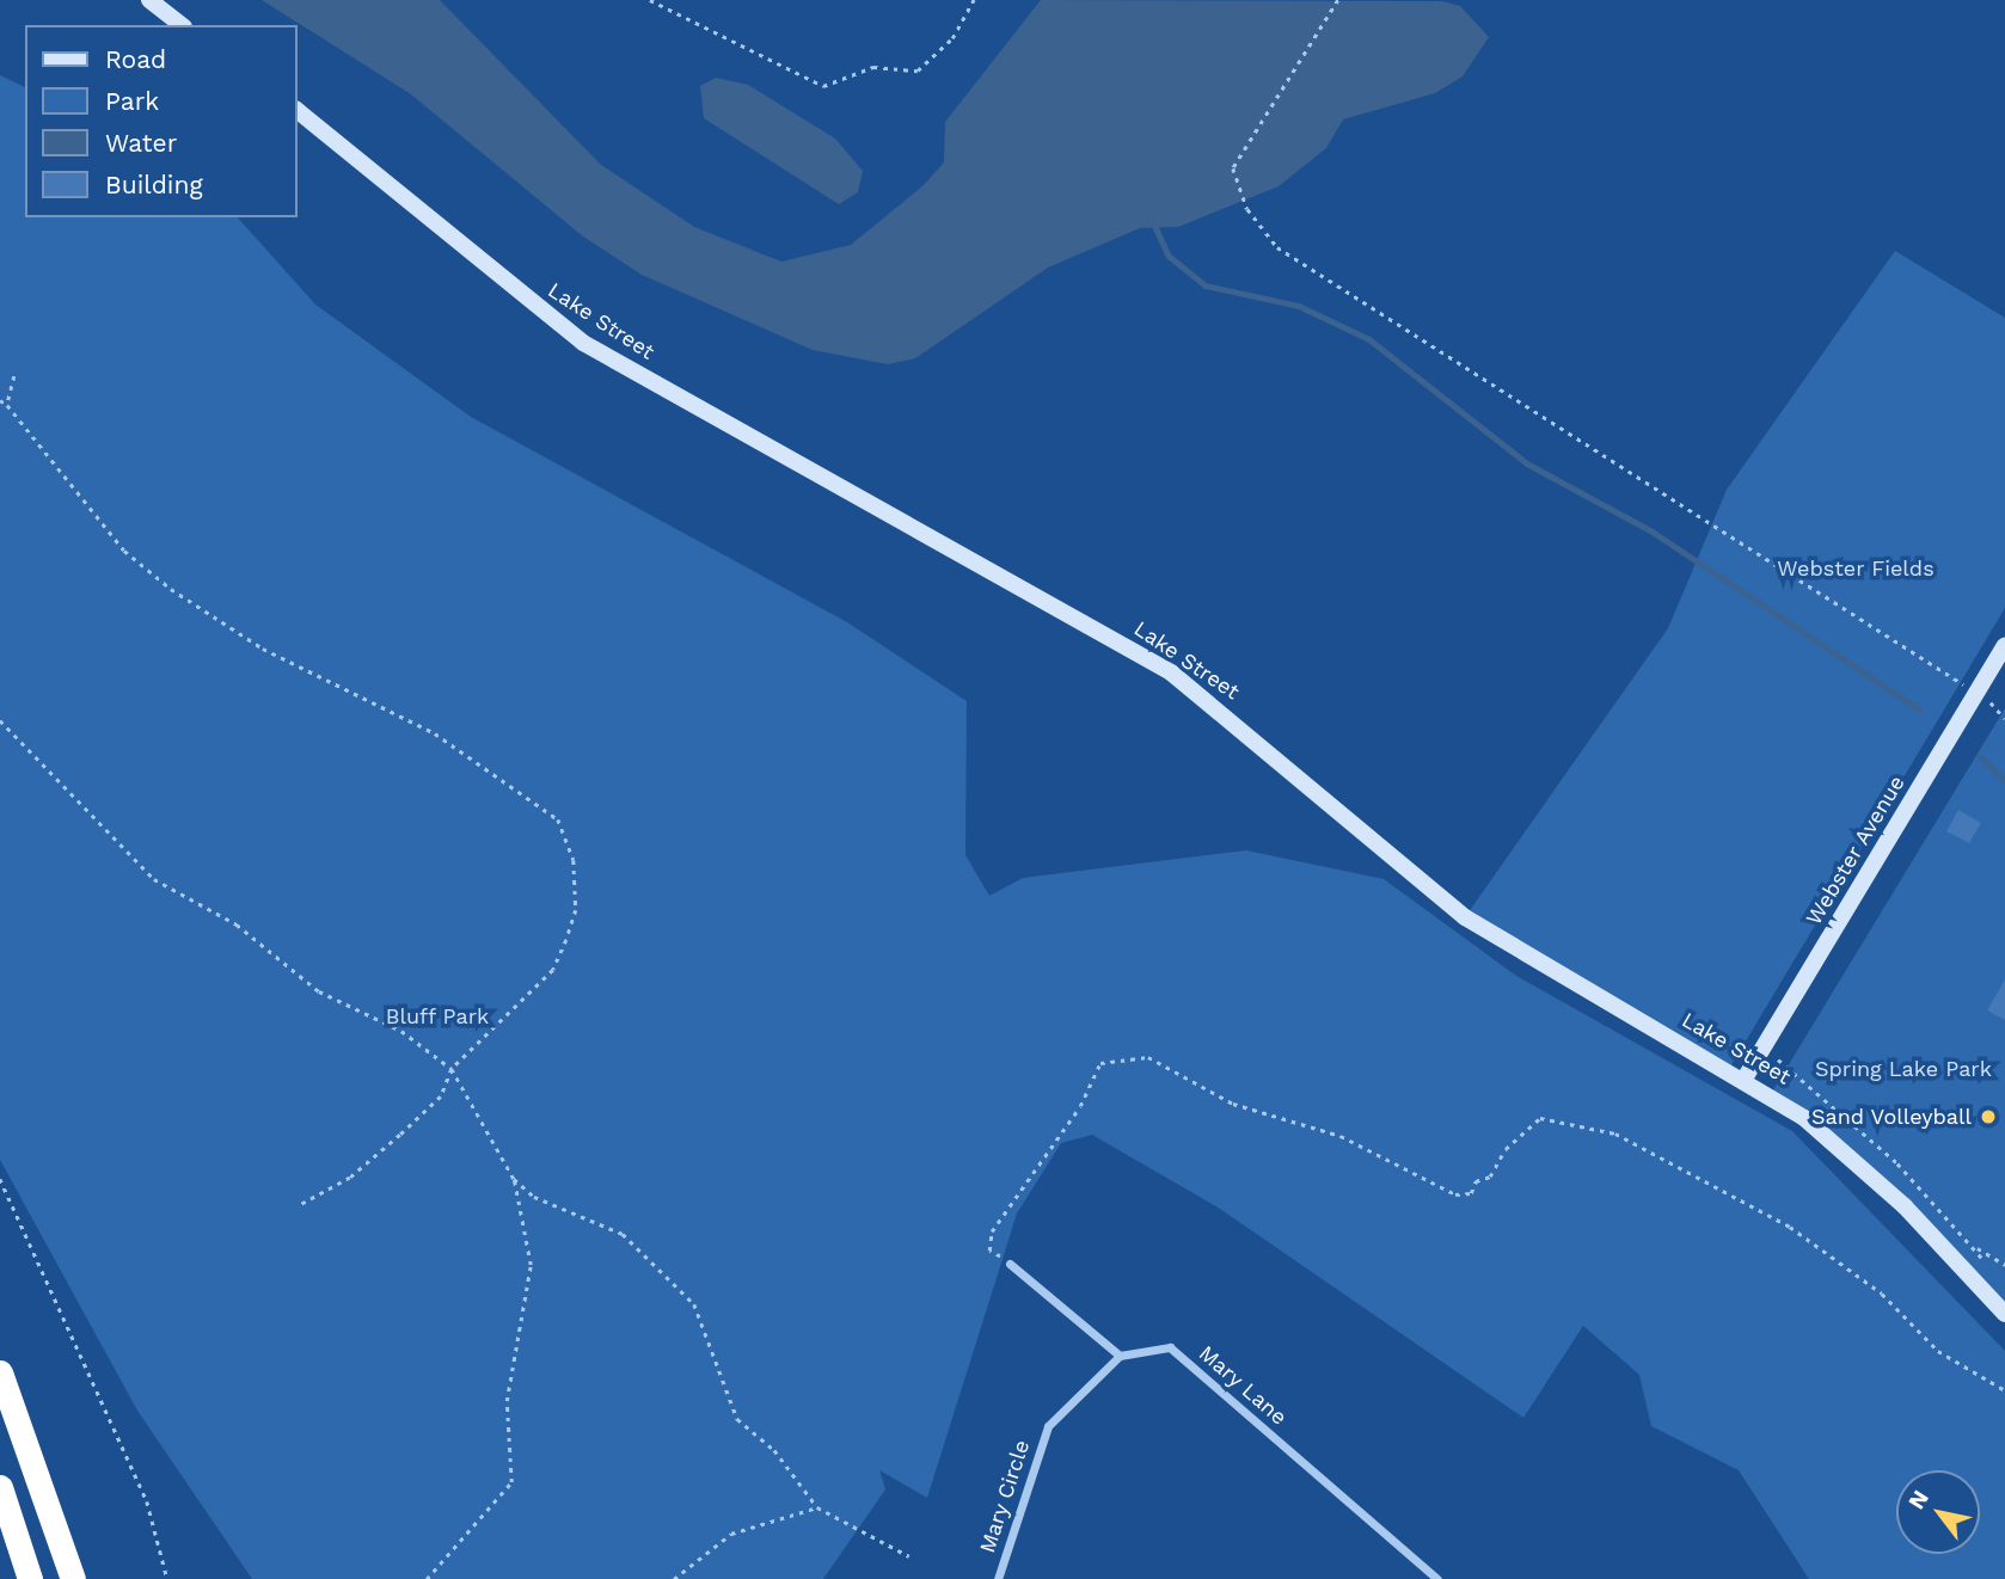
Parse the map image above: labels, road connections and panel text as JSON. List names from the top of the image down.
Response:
{
  "streets": {
    "street": [
      "Lake Street",
      "Webster Avenue",
      "Mary Lane",
      "Mary Circle"
    ]
  },
  "crossings": [
    ["Lake Street", "Webster Avenue"],
    ["Mary Lane", "Mary Circle"]
  ],
  "parks": ["Webster Fields", "Bluff Park", "Spring Lake Park"],
  "places": ["Sand Volleyball"],
  "legend": [
    "Road",
    "Park",
    "Water",
    "Building"
  ],
  "north": "top left"
}
